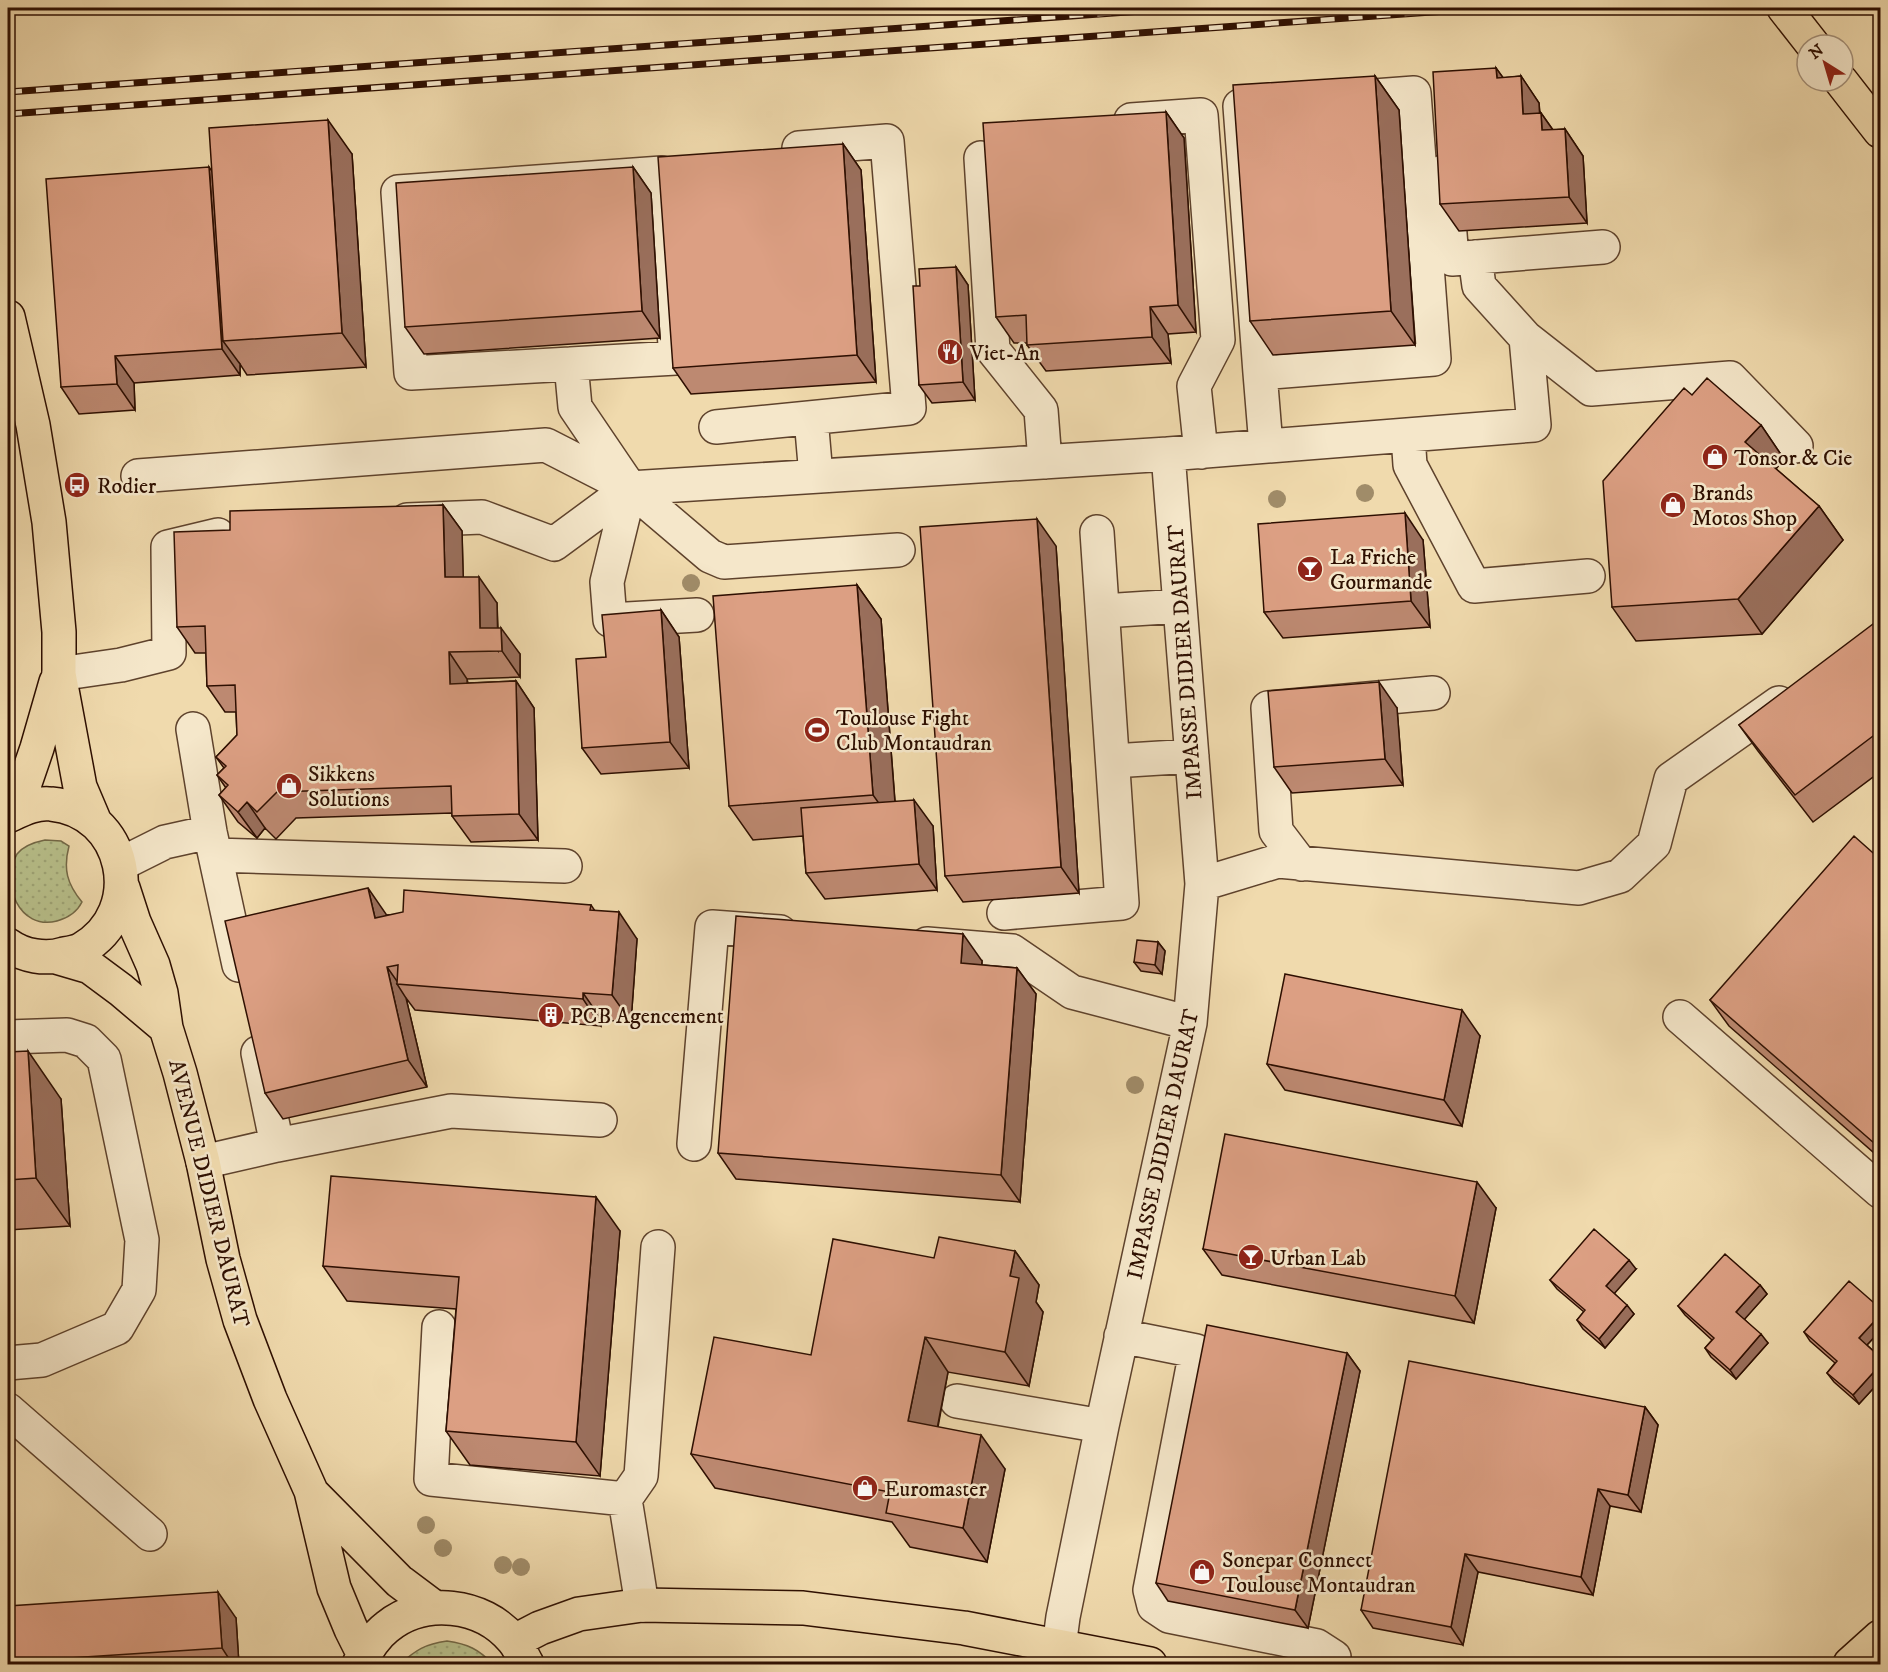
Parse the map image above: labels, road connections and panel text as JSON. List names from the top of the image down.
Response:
{
  "streets": {
    "main road": ["AVENUE DIDIER DAURAT"],
    "street": ["IMPASSE DIDIER DAURAT"]
  },
  "places": {
    "restaurant": ["Viet-An"],
    "shop": [
      "Tonsor & Cie",
      "Brands Motos Shop",
      "Sikkens Solutions",
      "Euromaster",
      "Sonepar Connect Toulouse Montaudran"
    ],
    "bus stop": ["Rodier"],
    "bar": ["La Friche Gourmande", "Urban Lab"],
    "sports": ["Toulouse Fight Club Montaudran"],
    "building": ["PCB Agencement"]
  },
  "north": "top left"
}
